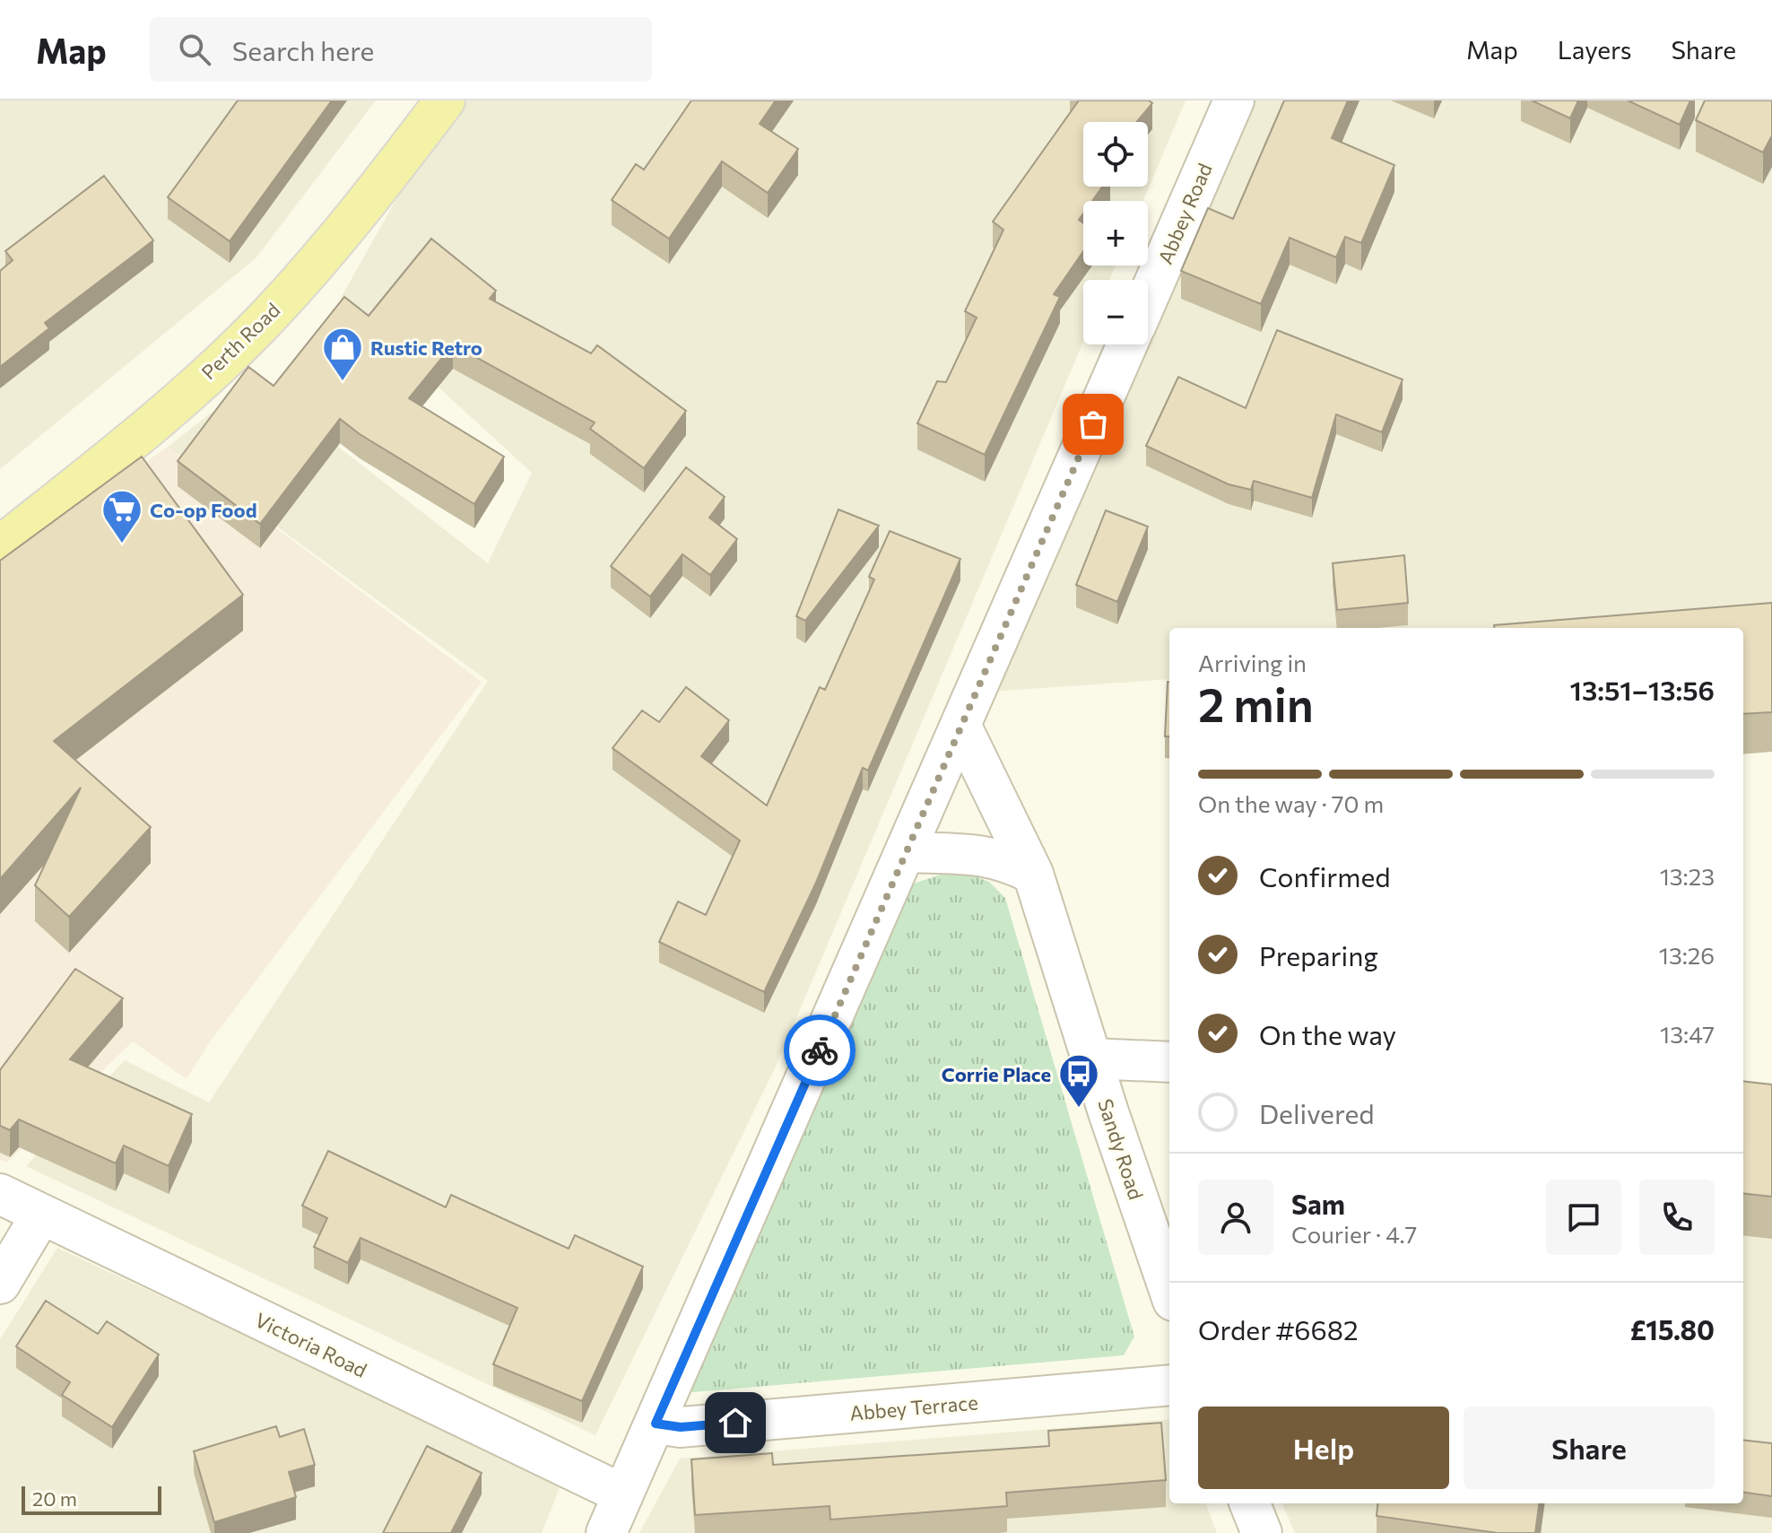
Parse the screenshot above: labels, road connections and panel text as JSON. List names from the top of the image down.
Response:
{
  "streets": {
    "main road": ["Perth Road"],
    "street": [
      "Abbey Road",
      "Sandy Road",
      "Victoria Road",
      "Abbey Terrace"
    ]
  },
  "places": {
    "shop": ["Rustic Retro"],
    "supermarket": ["Co-op Food"],
    "bus stop": ["Corrie Place"]
  },
  "scale_bar": "20 m",
  "page": {
    "header": "Map",
    "search": "Search here",
    "nav": ["Map", "Layers", "Share"],
    "map_buttons": ["+", "−"],
    "heading": ["2 min", "Arriving in", "13:51–13:56"],
    "panel": [
      "Sam",
      "Courier · 4.7",
      "Order #6682",
      "£15.80"
    ],
    "bar": "On the way · 70 m",
    "list": [
      ["Confirmed", "13:23"],
      ["Preparing", "13:26"],
      ["On the way", "13:47"],
      "Delivered"
    ],
    "buttons": ["Help", "Share"],
    "scale": "20 m"
  }
}
